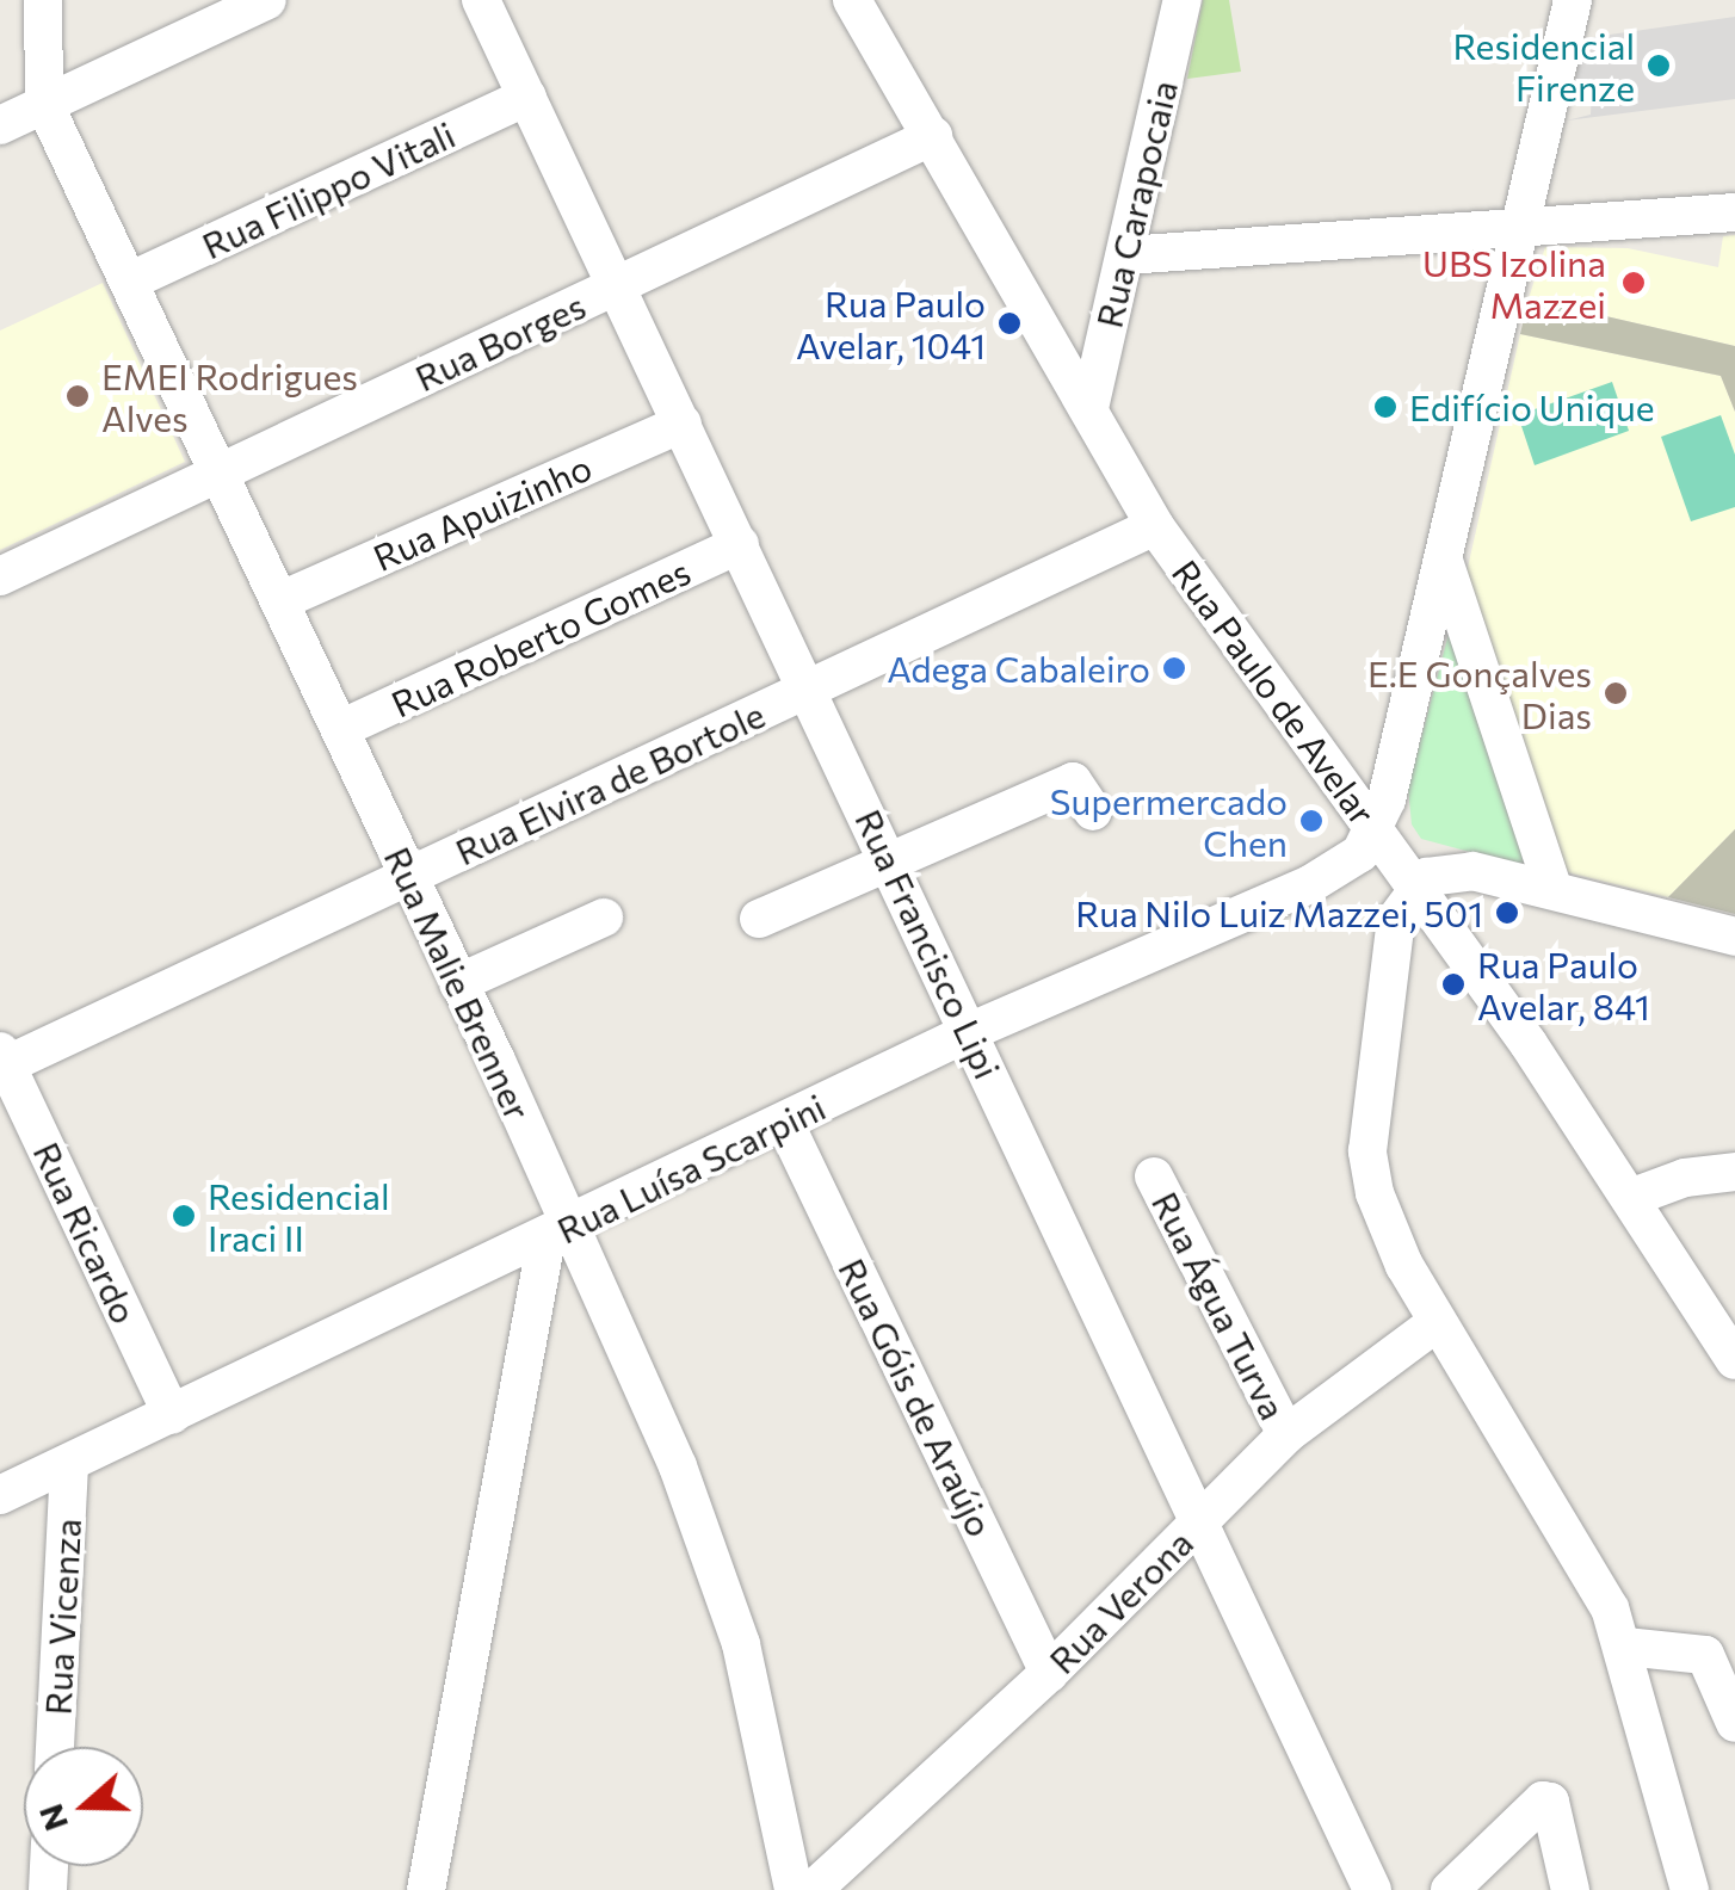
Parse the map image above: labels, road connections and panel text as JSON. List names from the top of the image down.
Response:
{
  "streets": {
    "street": [
      "Rua Filippo Vitali",
      "Rua Carapocaia",
      "Rua Borges",
      "Rua Apuizinho",
      "Rua Roberto Gomes",
      "Rua Paulo de Avelar",
      "Rua Elvira de Bortole",
      "Rua Francisco Lipi",
      "Rua Malie Brenner",
      "Rua Luísa Scarpini",
      "Rua Ricardo",
      "Rua Água Turva",
      "Rua Góis de Araújo",
      "Rua Verona",
      "Rua Vicenza"
    ]
  },
  "crossings": [
    ["Rua Filippo Vitali", "Rua Francisco Lipi"],
    ["Rua Filippo Vitali", "Rua Malie Brenner"],
    ["Rua Carapocaia", "Rua Paulo de Avelar"],
    ["Rua Borges", "Rua Paulo de Avelar"],
    ["Rua Borges", "Rua Francisco Lipi"],
    ["Rua Borges", "Rua Malie Brenner"],
    ["Rua Apuizinho", "Rua Francisco Lipi"],
    ["Rua Apuizinho", "Rua Malie Brenner"],
    ["Rua Roberto Gomes", "Rua Francisco Lipi"],
    ["Rua Roberto Gomes", "Rua Malie Brenner"],
    ["Rua Paulo de Avelar", "Rua Elvira de Bortole"],
    ["Rua Paulo de Avelar", "Rua Luísa Scarpini"],
    ["Rua Elvira de Bortole", "Rua Francisco Lipi"],
    ["Rua Elvira de Bortole", "Rua Malie Brenner"],
    ["Rua Elvira de Bortole", "Rua Ricardo"],
    ["Rua Francisco Lipi", "Rua Luísa Scarpini"],
    ["Rua Francisco Lipi", "Rua Verona"],
    ["Rua Malie Brenner", "Rua Luísa Scarpini"],
    ["Rua Luísa Scarpini", "Rua Ricardo"],
    ["Rua Luísa Scarpini", "Rua Góis de Araújo"],
    ["Rua Luísa Scarpini", "Rua Vicenza"],
    ["Rua Água Turva", "Rua Verona"],
    ["Rua Góis de Araújo", "Rua Verona"]
  ],
  "places": [
    "Residencial Firenze",
    "UBS Izolina Mazzei",
    "Rua Paulo Avelar, 1041",
    "EMEI Rodrigues Alves",
    "Edifício Unique",
    "Adega Cabaleiro",
    "E.E Gonçalves Dias",
    "Supermercado Chen",
    "Rua Nilo Luiz Mazzei, 501",
    "Rua Paulo Avelar, 841",
    "Residencial Iraci II"
  ],
  "north": "left"
}
